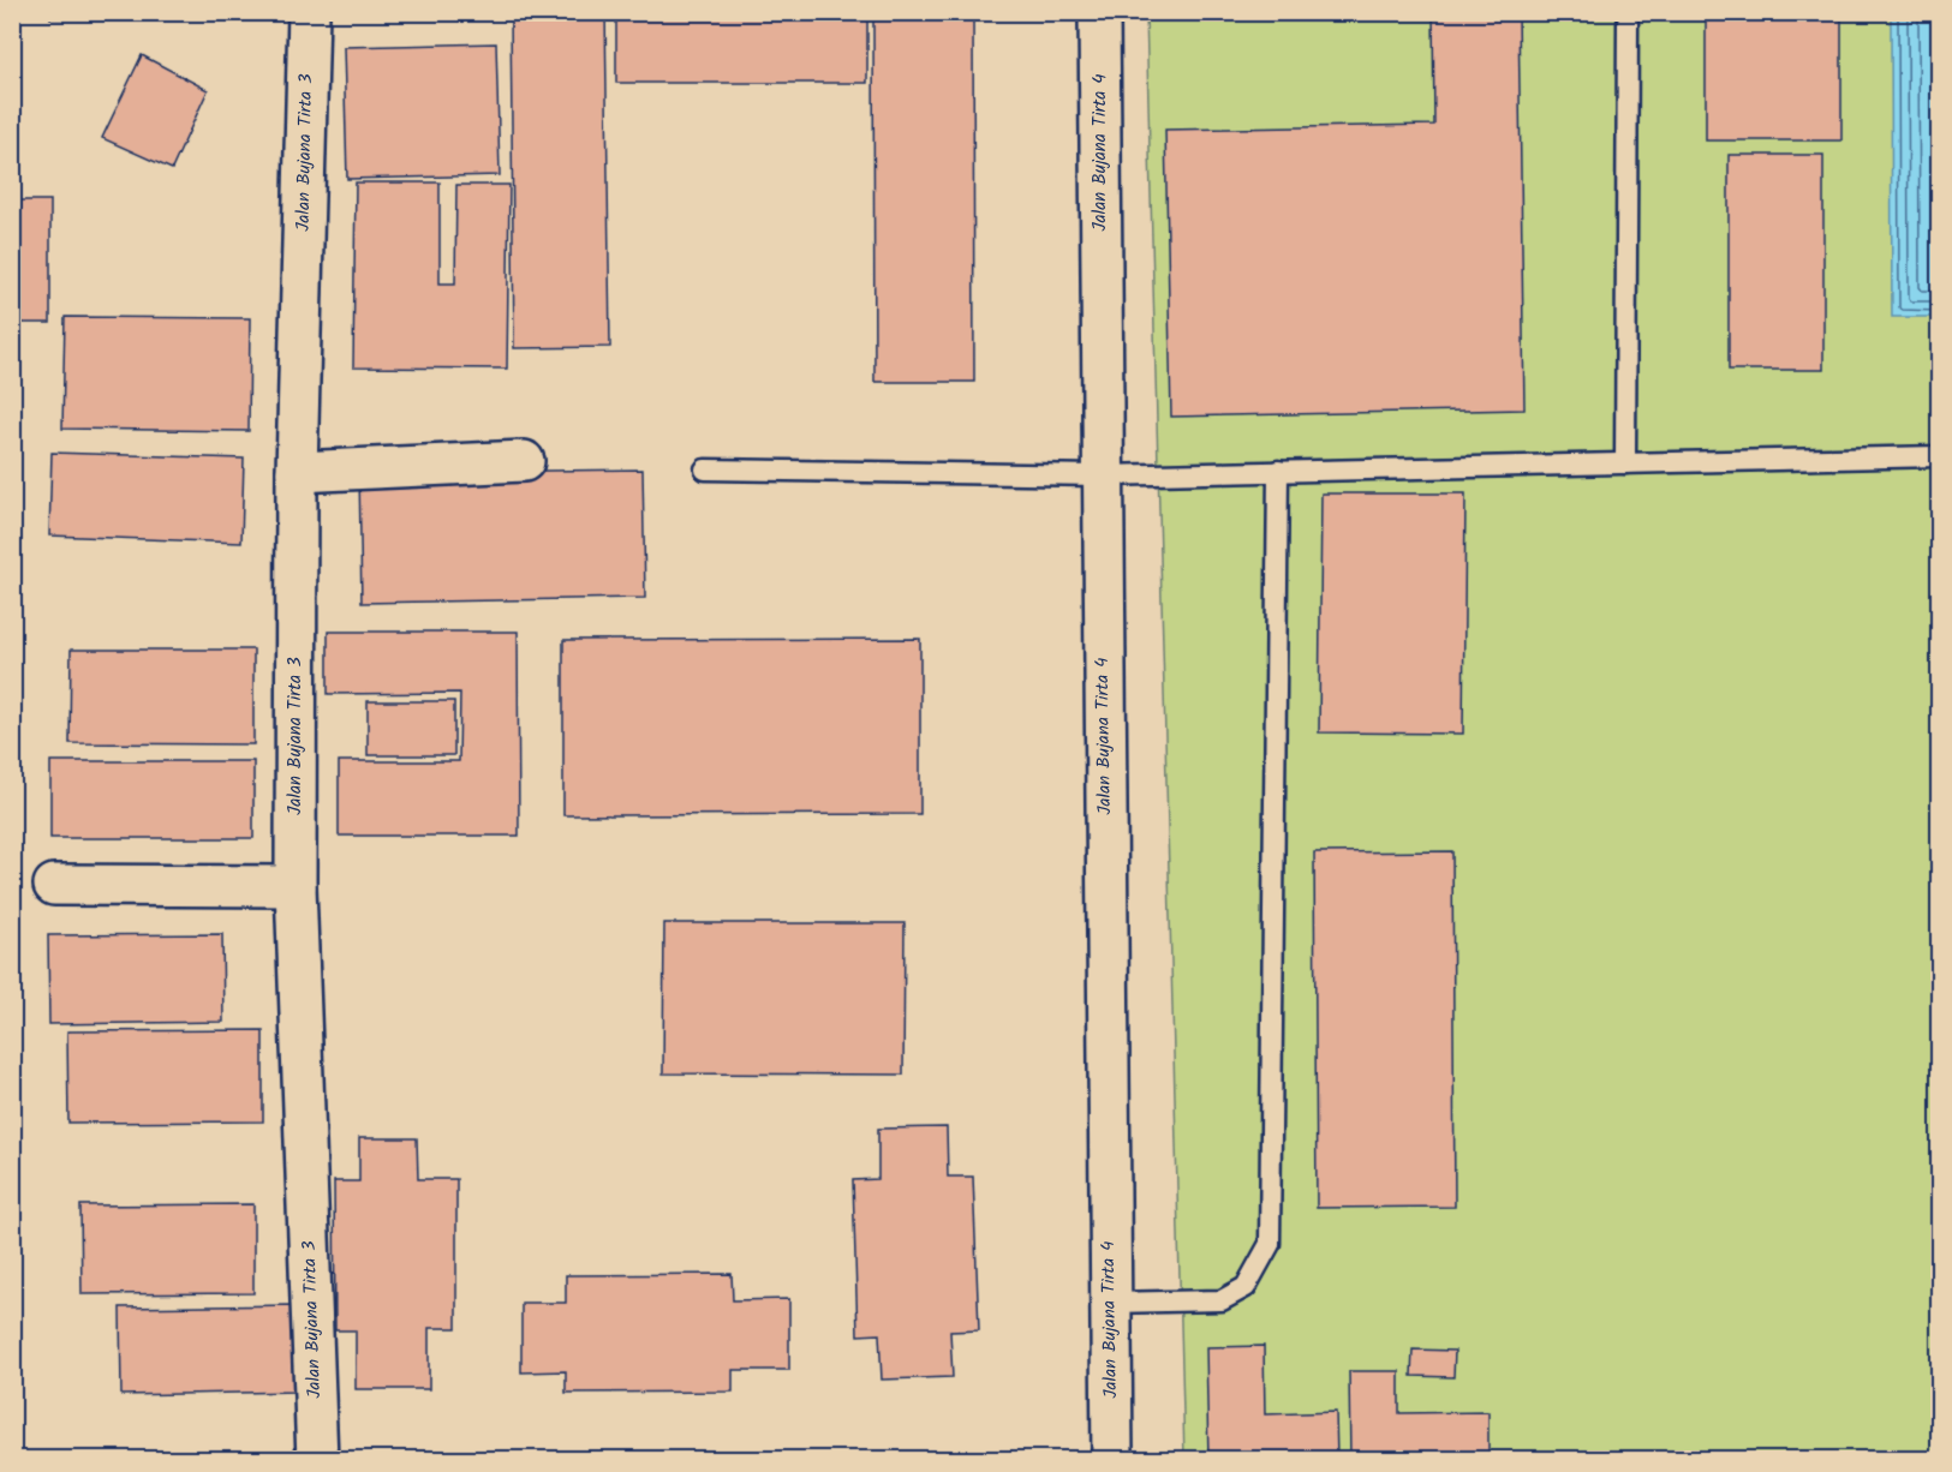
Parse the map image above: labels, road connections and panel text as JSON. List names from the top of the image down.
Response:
{
  "streets": {
    "street": ["Jalan Bujana Tirta 3", "Jalan Bujana Tirta 4"]
  }
}
